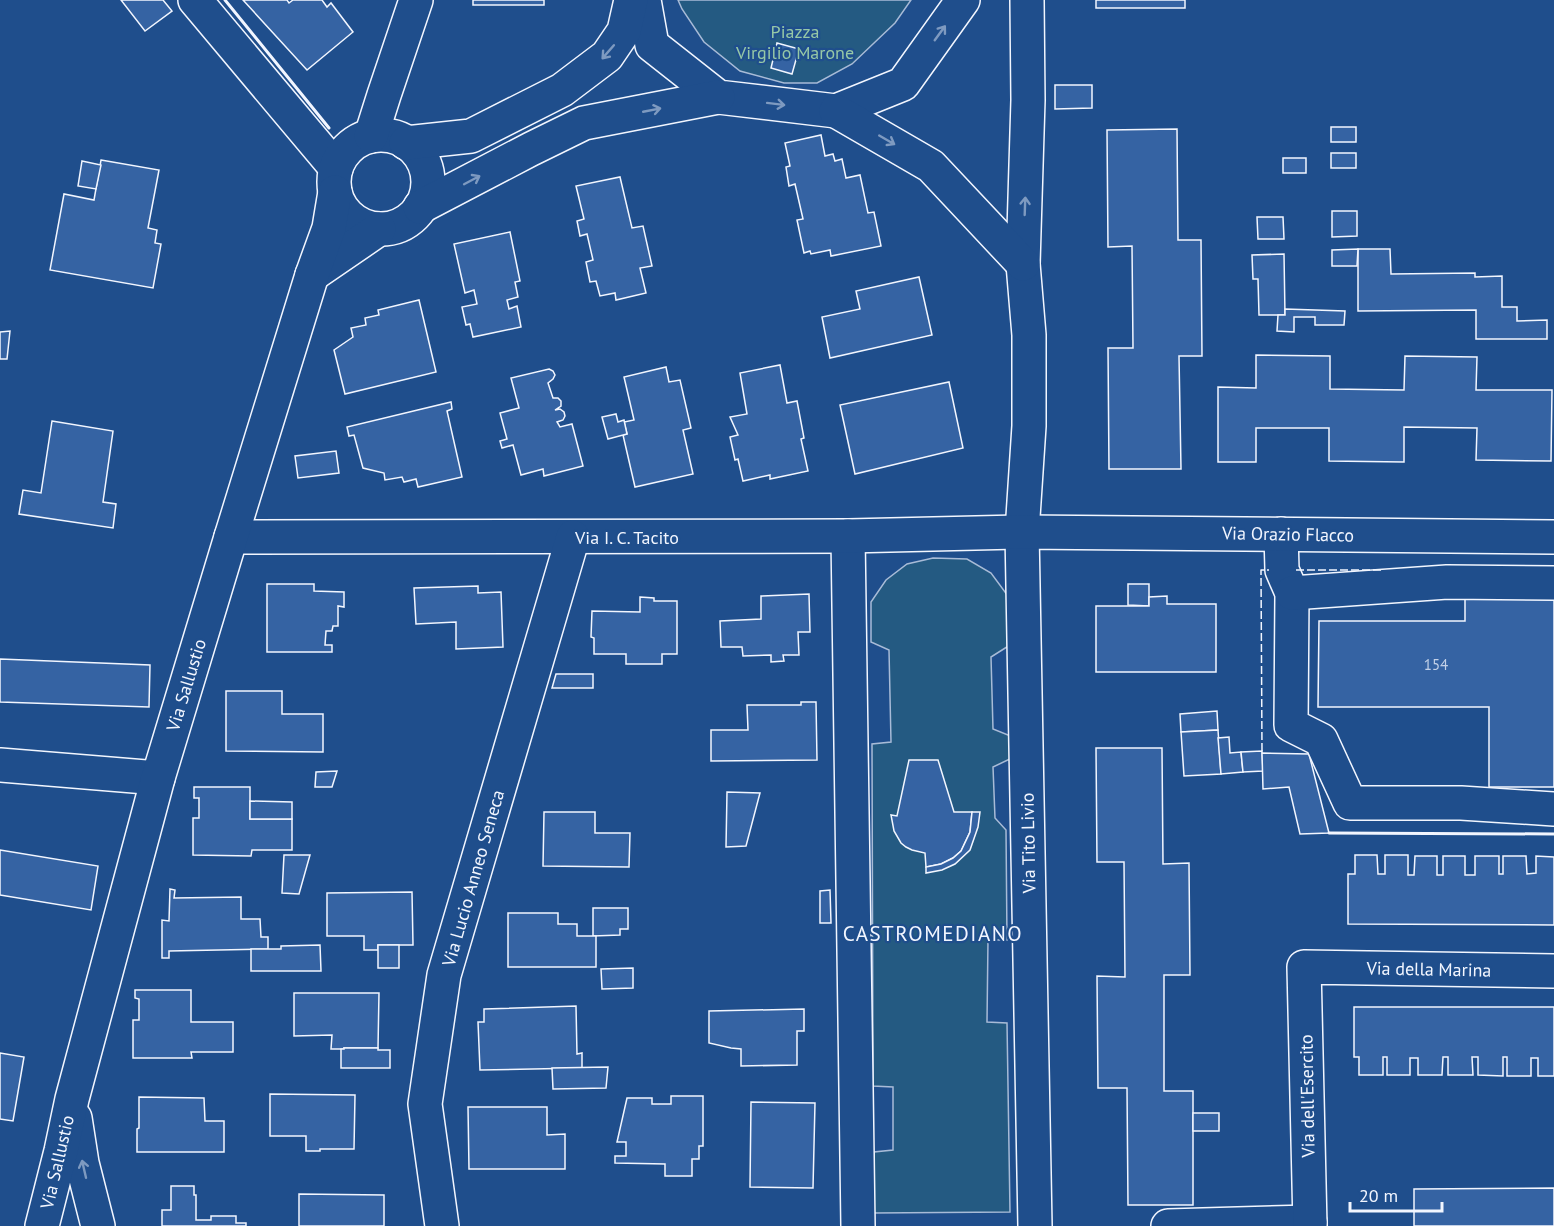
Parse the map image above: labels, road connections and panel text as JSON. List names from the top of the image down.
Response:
{
  "streets": {
    "street": [
      "Via Orazio Flacco",
      "Via I. C. Tacito",
      "Via Sallustio",
      "Via Tito Livio",
      "Via Lucio Anneo Seneca",
      "Via della Marina",
      "Via dell'Esercito"
    ]
  },
  "crossings": [
    ["Via Orazio Flacco", "Via I. C. Tacito"],
    ["Via Orazio Flacco", "Via Tito Livio"],
    ["Via I. C. Tacito", "Via Sallustio"],
    ["Via I. C. Tacito", "Via Tito Livio"],
    ["Via I. C. Tacito", "Via Lucio Anneo Seneca"],
    ["Via della Marina", "Via dell'Esercito"]
  ],
  "districts": ["CASTROMEDIANO"],
  "parks": ["Piazza Virgilio Marone"],
  "house_numbers": ["154"],
  "scale_bar": "20 m"
}
